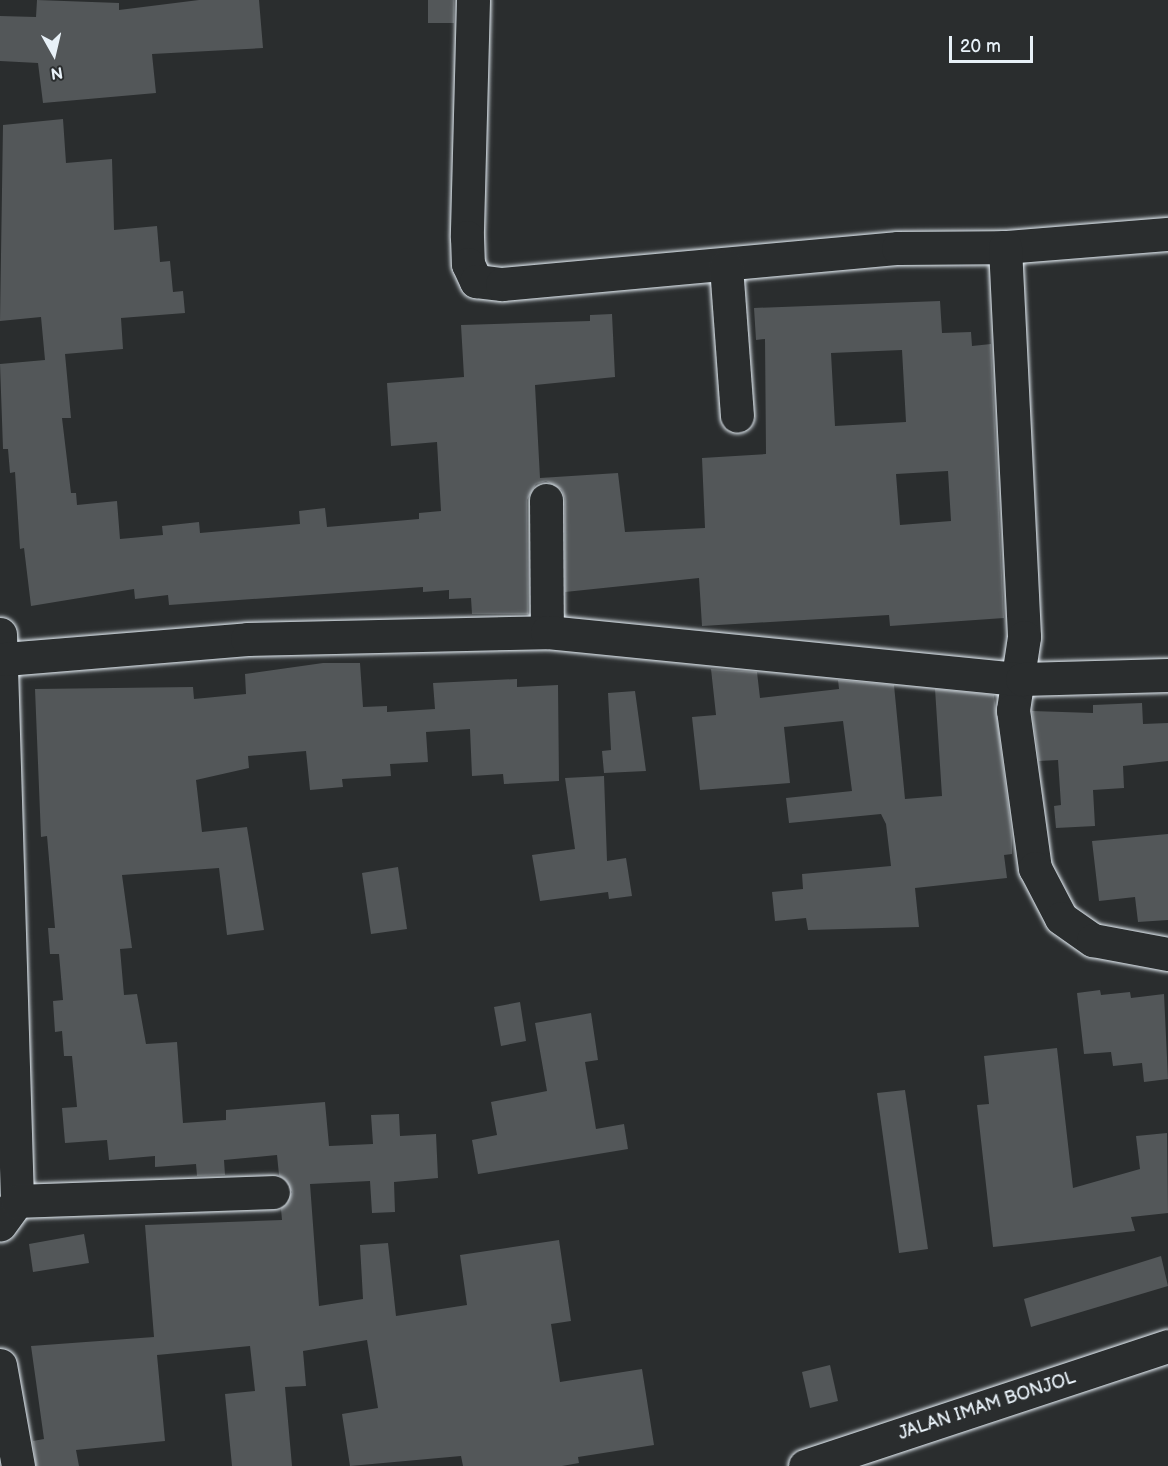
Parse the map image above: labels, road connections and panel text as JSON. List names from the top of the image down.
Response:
{
  "streets": {
    "street": ["JALAN IMAM BONJOL"]
  },
  "scale_bar": "20 m",
  "north": "bottom"
}
